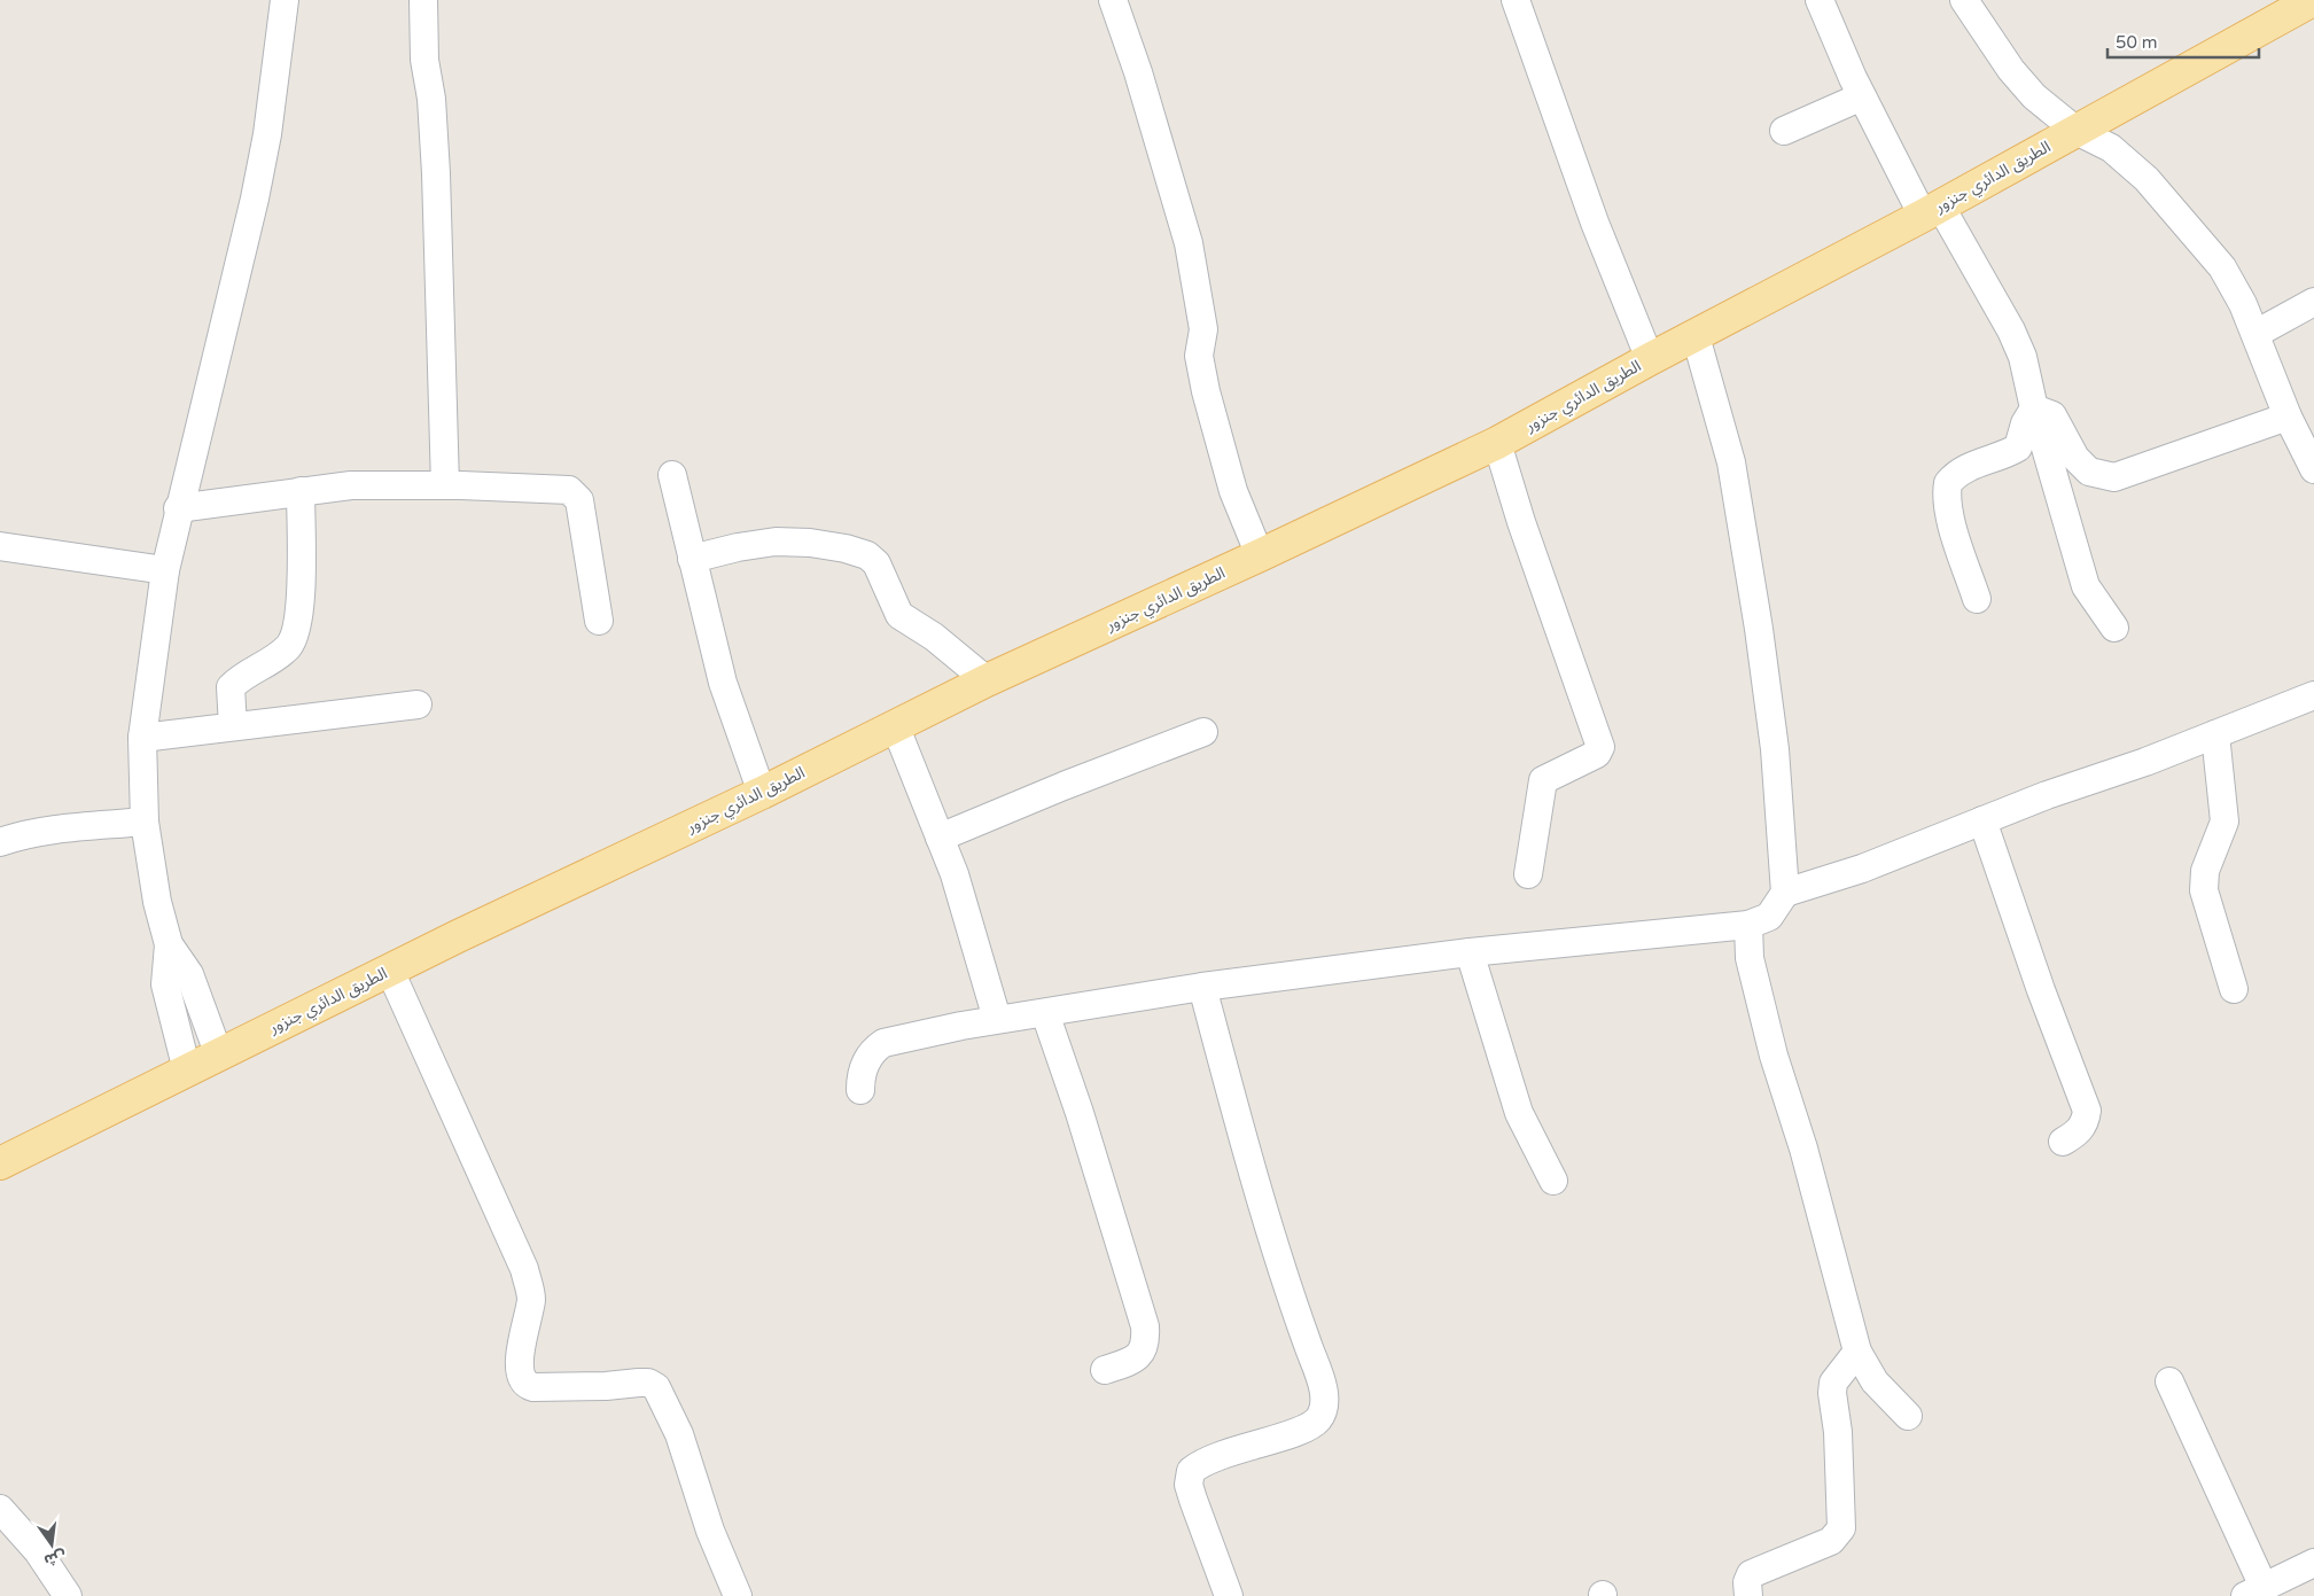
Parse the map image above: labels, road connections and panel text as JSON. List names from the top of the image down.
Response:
{
  "streets": {
    "main road": ["الطريق الدائري جنزور"]
  },
  "scale_bar": "50 m",
  "north": "bottom"
}
